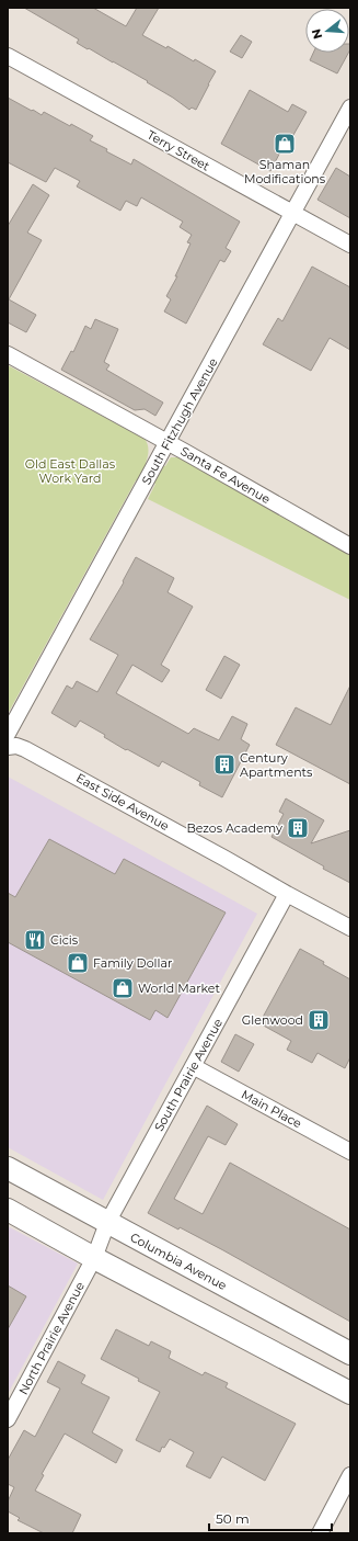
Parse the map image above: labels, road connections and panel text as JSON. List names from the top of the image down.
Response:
{
  "streets": {
    "main road": ["Columbia Avenue"],
    "street": [
      "Terry Street",
      "South Fitzhugh Avenue",
      "Santa Fe Avenue",
      "East Side Avenue",
      "South Prairie Avenue",
      "Main Place",
      "North Prairie Avenue"
    ]
  },
  "crossings": [
    ["Terry Street", "South Fitzhugh Avenue"],
    ["South Fitzhugh Avenue", "Santa Fe Avenue"],
    ["East Side Avenue", "South Prairie Avenue"],
    ["South Prairie Avenue", "Main Place"],
    ["South Prairie Avenue", "Columbia Avenue"],
    ["South Prairie Avenue", "North Prairie Avenue"]
  ],
  "parks": ["Old East Dallas Work Yard"],
  "places": {
    "shop": ["Shaman Modifications", "Family Dollar", "World Market"],
    "building": ["Century Apartments", "Bezos Academy", "Glenwood"],
    "restaurant": ["Cicis"]
  },
  "scale_bar": "50 m",
  "north": "left"
}
